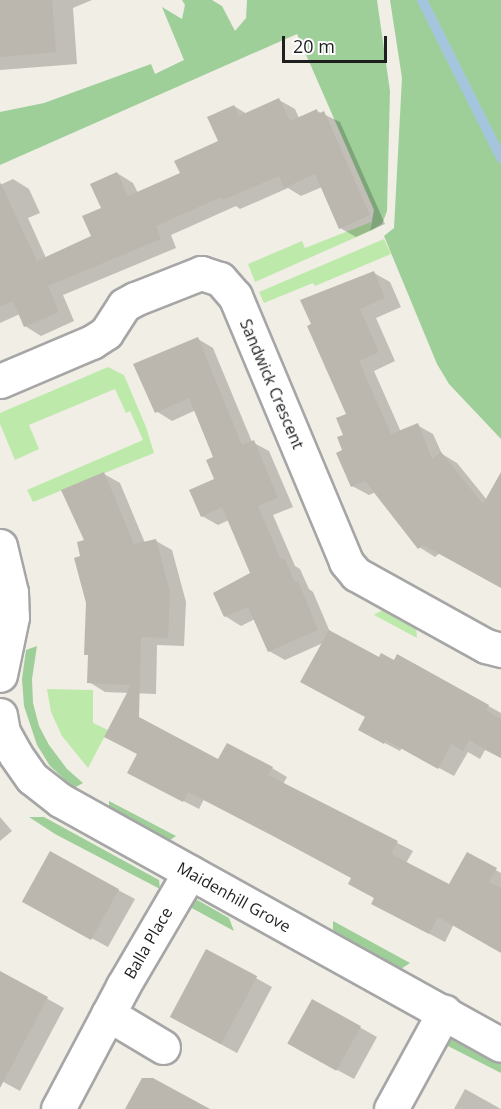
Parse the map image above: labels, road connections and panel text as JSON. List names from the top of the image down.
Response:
{
  "streets": {
    "street": ["Sandwick Crescent", "Maidenhill Grove", "Balla Place"]
  },
  "crossings": [
    ["Maidenhill Grove", "Balla Place"]
  ],
  "scale_bar": "20 m"
}
